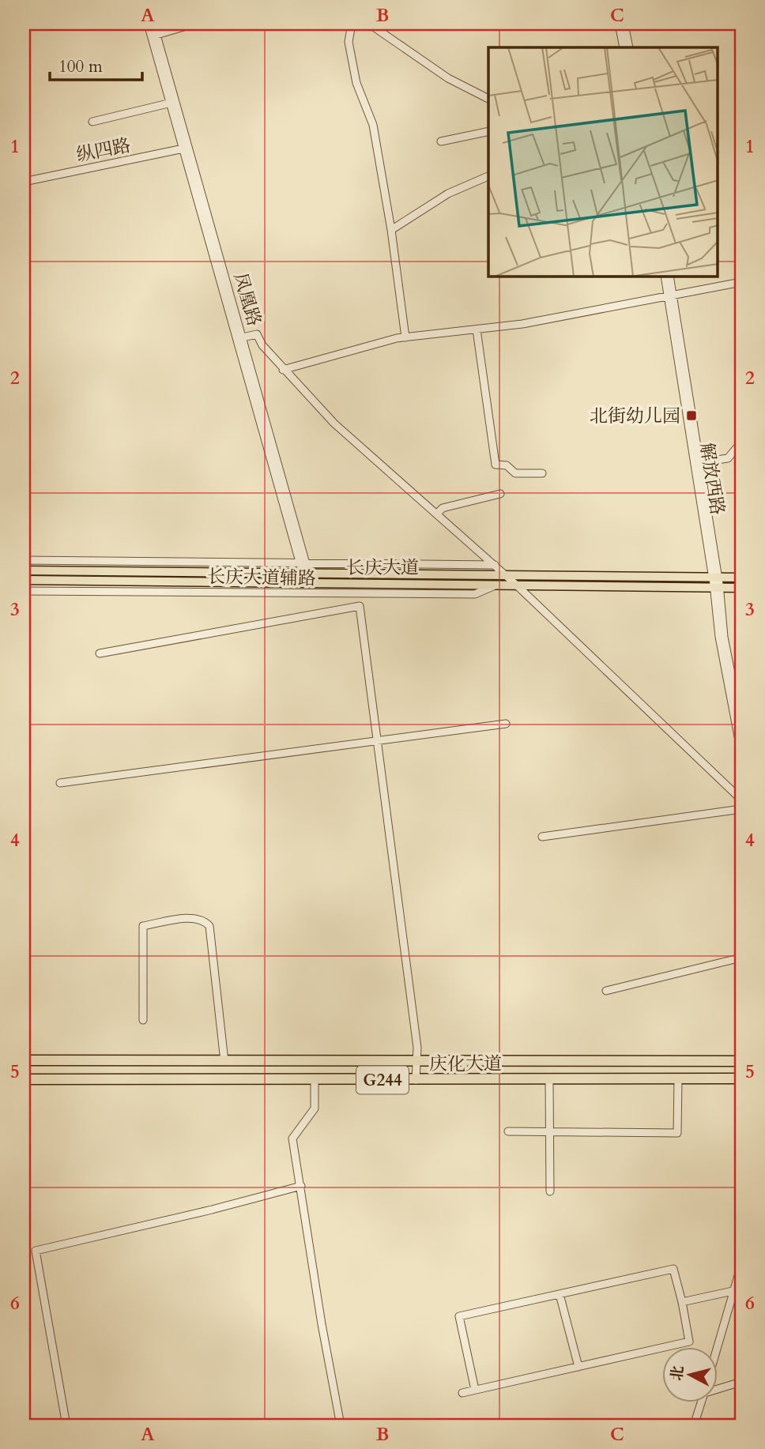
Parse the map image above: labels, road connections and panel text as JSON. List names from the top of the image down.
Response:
{
  "streets": {
    "highway": ["庆化大道", "G244"],
    "main road": ["长庆大道"],
    "street": [
      "纵四路",
      "凤凰路",
      "解放西路",
      "长庆大道辅路"
    ]
  },
  "crossings": [
    ["纵四路", "凤凰路"],
    ["凤凰路", "长庆大道"],
    ["凤凰路", "长庆大道辅路"],
    ["解放西路", "长庆大道"],
    ["长庆大道", "长庆大道辅路"]
  ],
  "places": {
    "transit": ["北街幼儿园"]
  },
  "scale_bar": "100 m",
  "north": "left",
  "grid": {
    "columns": ["A", "B", "C"],
    "rows": [
      "1",
      "2",
      "3",
      "4",
      "5",
      "6"
    ]
  }
}
